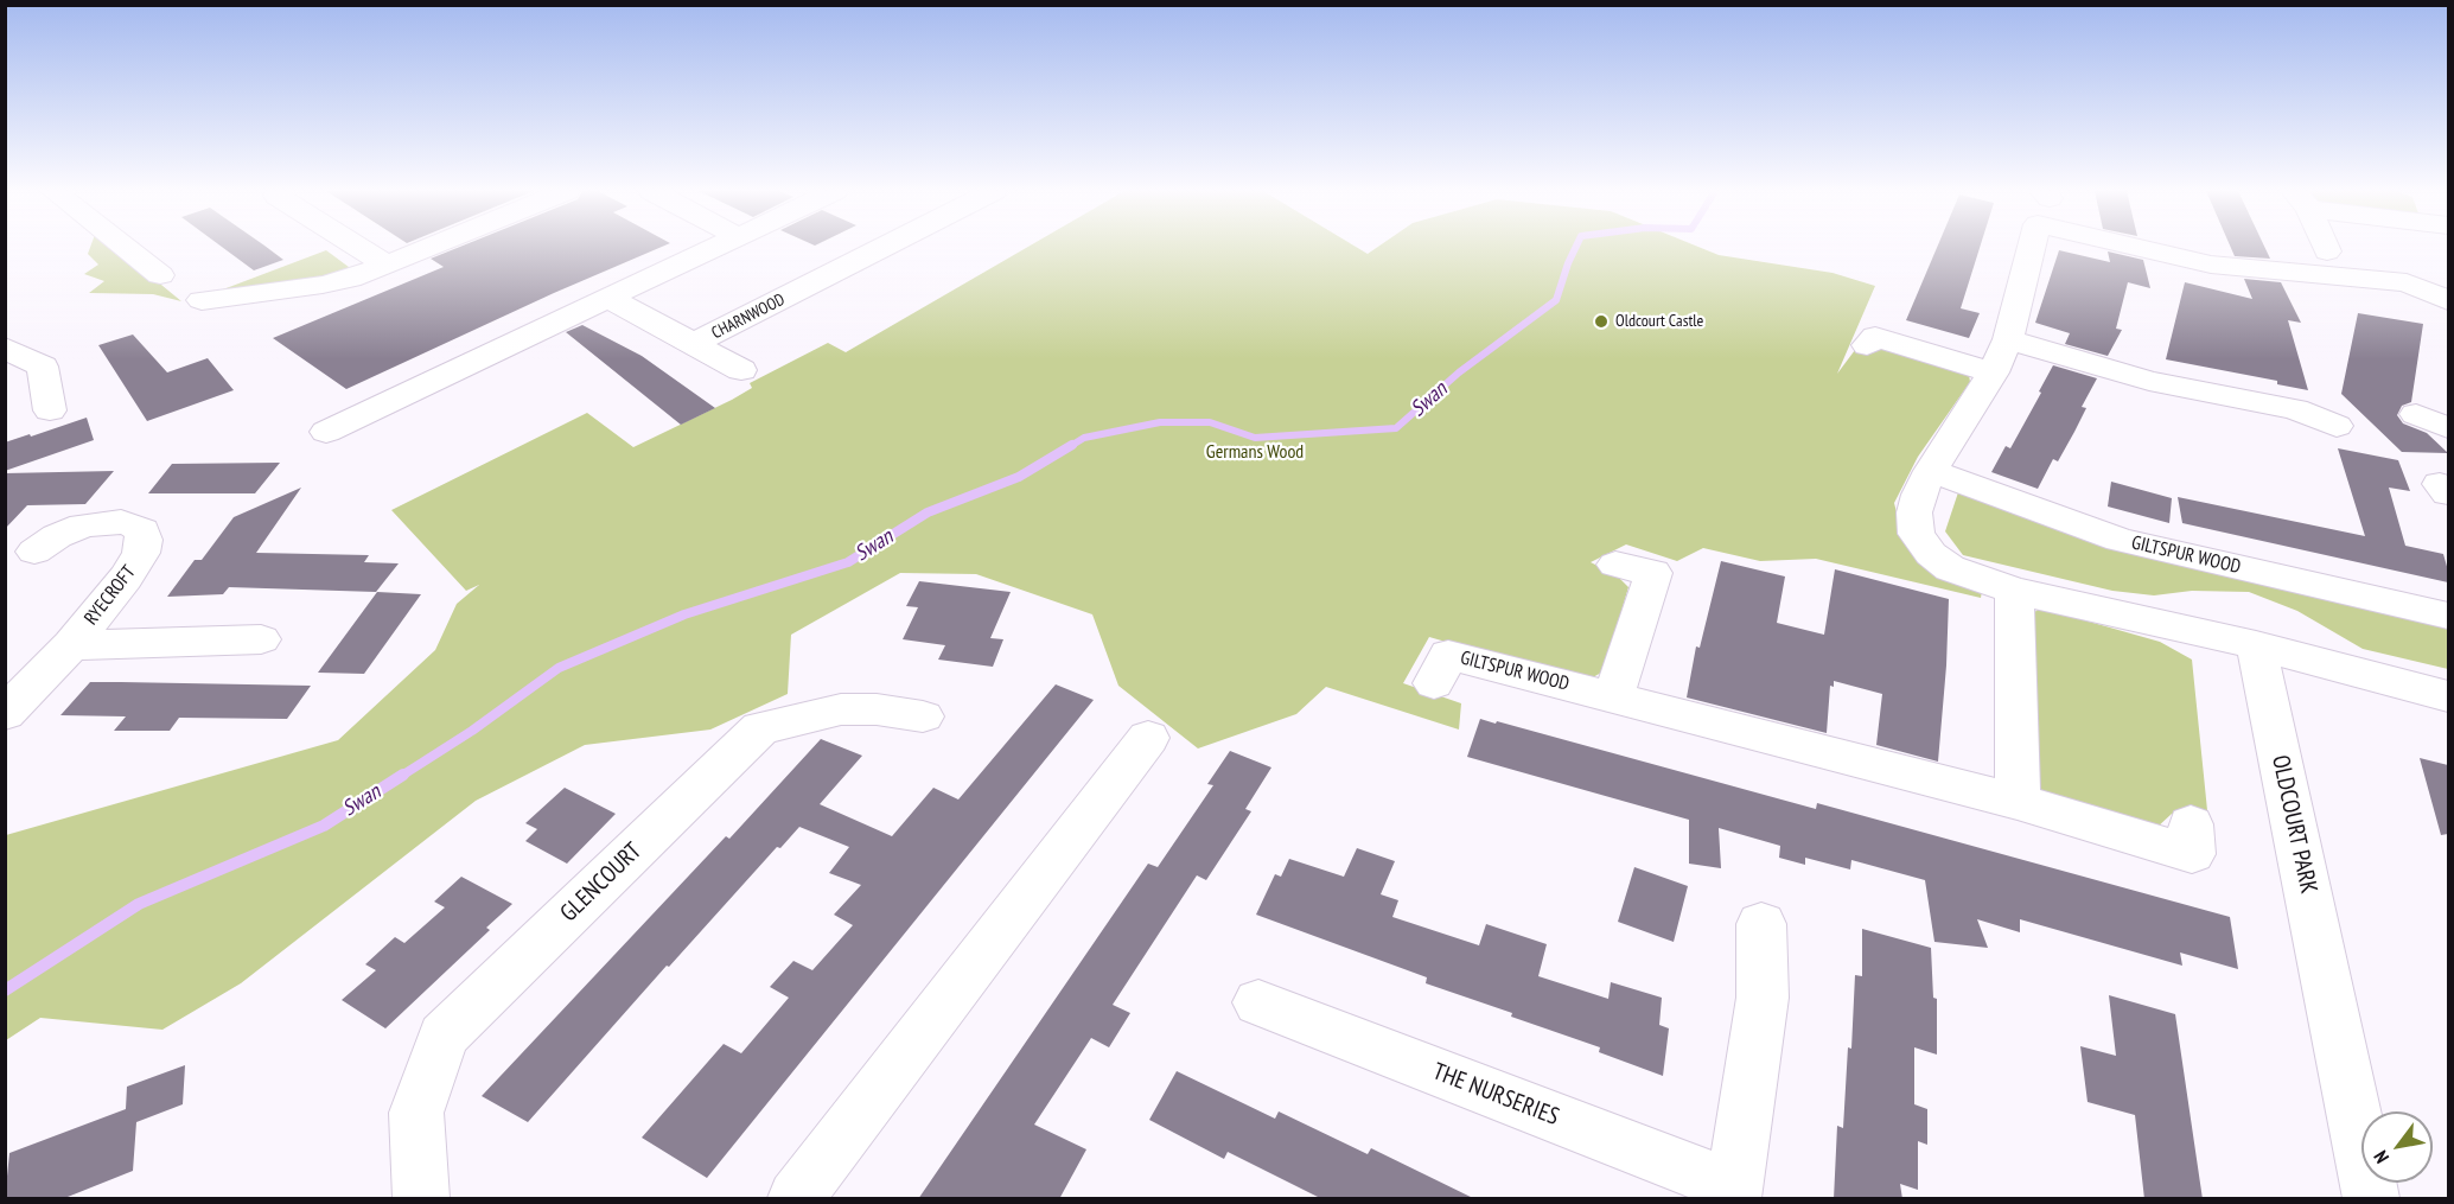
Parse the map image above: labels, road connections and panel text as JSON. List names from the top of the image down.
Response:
{
  "streets": {
    "street": [
      "CHARNWOOD",
      "GILTSPUR WOOD",
      "RYECROFT",
      "OLDCOURT PARK",
      "GLENCOURT",
      "THE NURSERIES"
    ]
  },
  "water": ["Swan"],
  "parks": ["Germans Wood"],
  "places": ["Oldcourt Castle"],
  "north": "bottom left"
}
